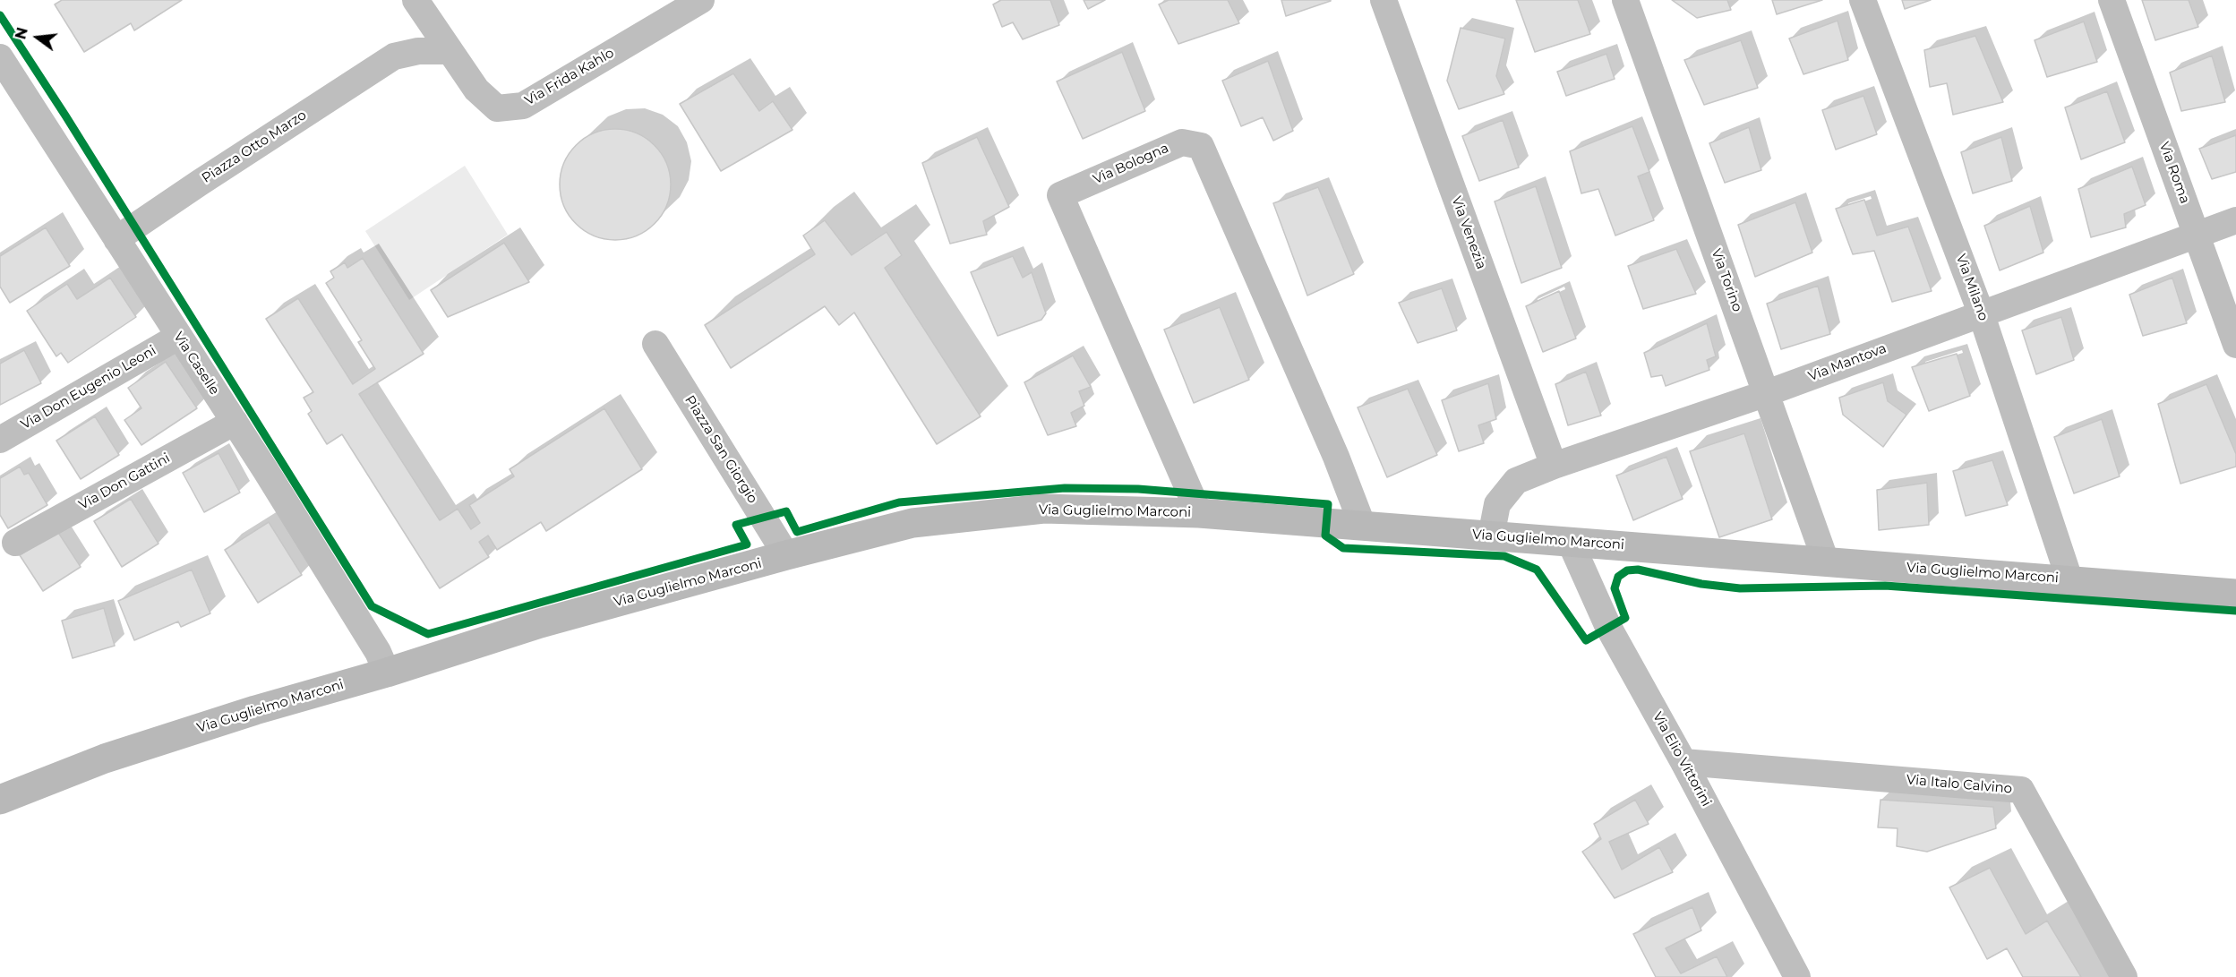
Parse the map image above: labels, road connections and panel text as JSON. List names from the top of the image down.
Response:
{
  "streets": {
    "main road": ["Via Guglielmo Marconi"],
    "street": [
      "Via Frida Kahlo",
      "Piazza Otto Marzo",
      "Via Bologna",
      "Via Roma",
      "Via Venezia",
      "Via Torino",
      "Via Milano",
      "Via Mantova",
      "Via Caselle",
      "Via Don Eugenio Leoni",
      "Piazza San Giorgio",
      "Via Don Gattini",
      "Via Elio Vittorini",
      "Via Italo Calvino"
    ]
  },
  "crossings": [
    ["Via Frida Kahlo", "Piazza Otto Marzo"],
    ["Piazza Otto Marzo", "Via Caselle"],
    ["Via Bologna", "Via Guglielmo Marconi"],
    ["Via Roma", "Via Mantova"],
    ["Via Venezia", "Via Mantova"],
    ["Via Torino", "Via Mantova"],
    ["Via Torino", "Via Guglielmo Marconi"],
    ["Via Milano", "Via Mantova"],
    ["Via Milano", "Via Guglielmo Marconi"],
    ["Via Mantova", "Via Guglielmo Marconi"],
    ["Via Caselle", "Via Don Eugenio Leoni"],
    ["Via Caselle", "Via Don Gattini"],
    ["Via Caselle", "Via Guglielmo Marconi"],
    ["Piazza San Giorgio", "Via Guglielmo Marconi"],
    ["Via Guglielmo Marconi", "Via Elio Vittorini"],
    ["Via Elio Vittorini", "Via Italo Calvino"]
  ],
  "north": "left"
}
